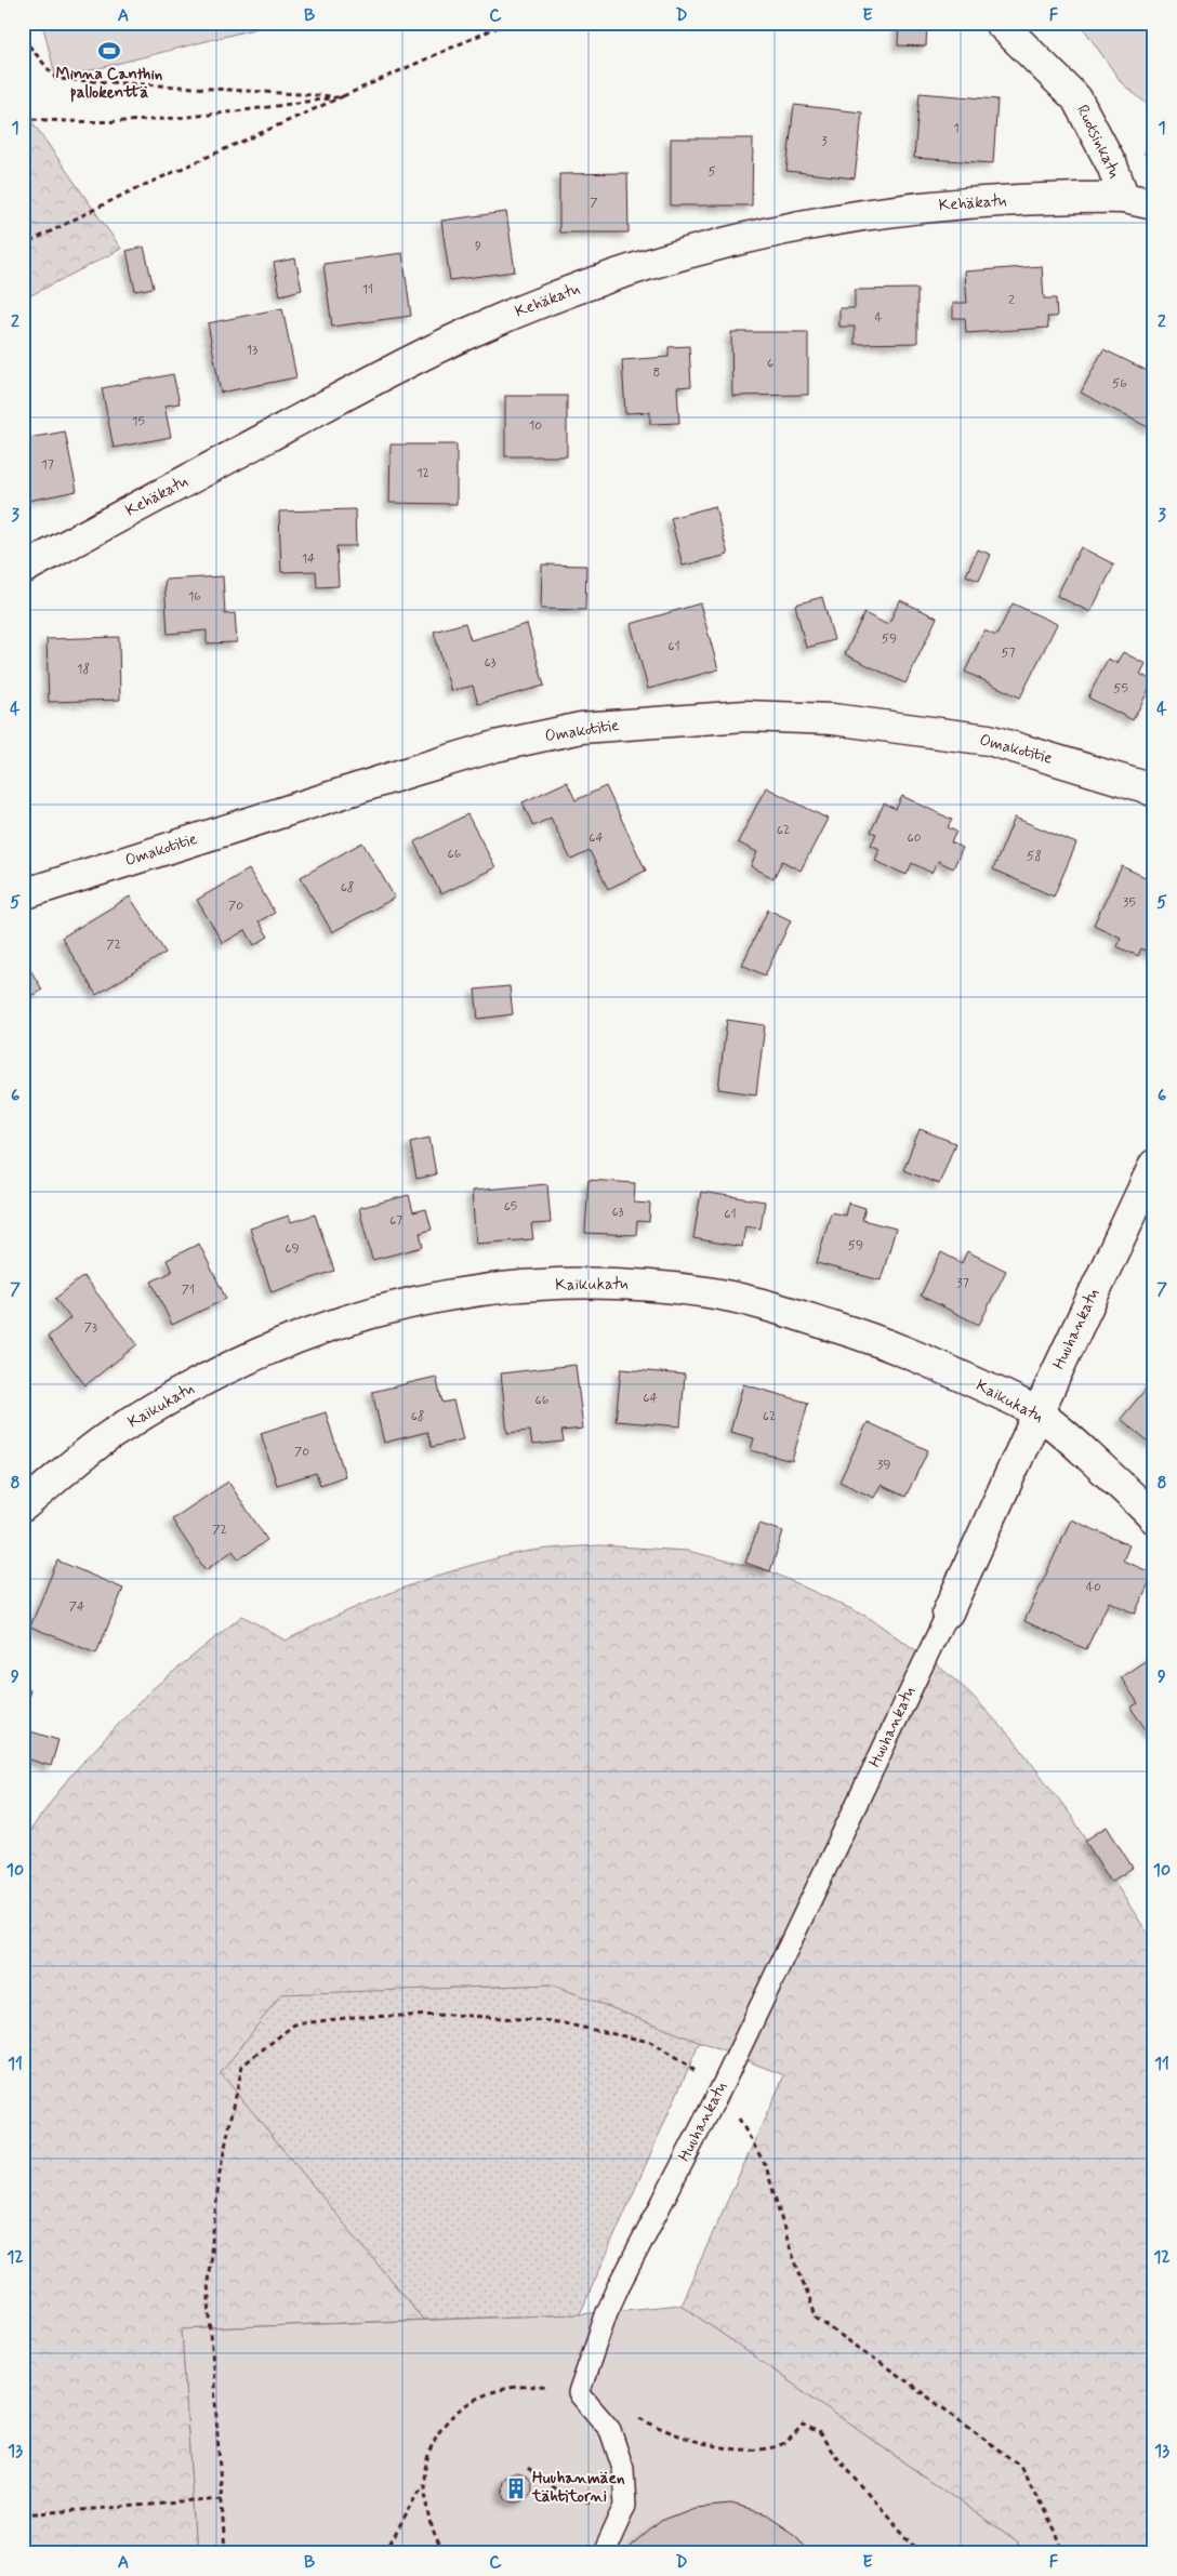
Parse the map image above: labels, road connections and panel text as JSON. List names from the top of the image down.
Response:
{
  "streets": {
    "street": [
      "Ruotsinkatu",
      "Kehäkatu",
      "Omakotitie",
      "Kaikukatu",
      "Huuhankatu"
    ]
  },
  "crossings": [
    ["Ruotsinkatu", "Kehäkatu"],
    ["Kaikukatu", "Huuhankatu"]
  ],
  "places": {
    "sports": ["Minna Canthin pallokenttä"],
    "building": ["Huuhanmäen tähtitorni"]
  },
  "house_numbers": [
    "1",
    "3",
    "5",
    "7",
    "9",
    "11",
    "2",
    "4",
    "13",
    "6",
    "8",
    "56",
    "15",
    "10",
    "17",
    "12",
    "14",
    "16",
    "59",
    "61",
    "57",
    "63",
    "18",
    "55",
    "62",
    "64",
    "60",
    "66",
    "58",
    "68",
    "35",
    "70",
    "72",
    "65",
    "63",
    "61",
    "67",
    "59",
    "69",
    "37",
    "71",
    "73",
    "64",
    "66",
    "68",
    "62",
    "70",
    "39",
    "72",
    "40",
    "74"
  ],
  "grid": {
    "columns": [
      "A",
      "B",
      "C",
      "D",
      "E",
      "F"
    ],
    "rows": [
      "1",
      "2",
      "3",
      "4",
      "5",
      "6",
      "7",
      "8",
      "9",
      "10",
      "11",
      "12",
      "13"
    ]
  }
}
